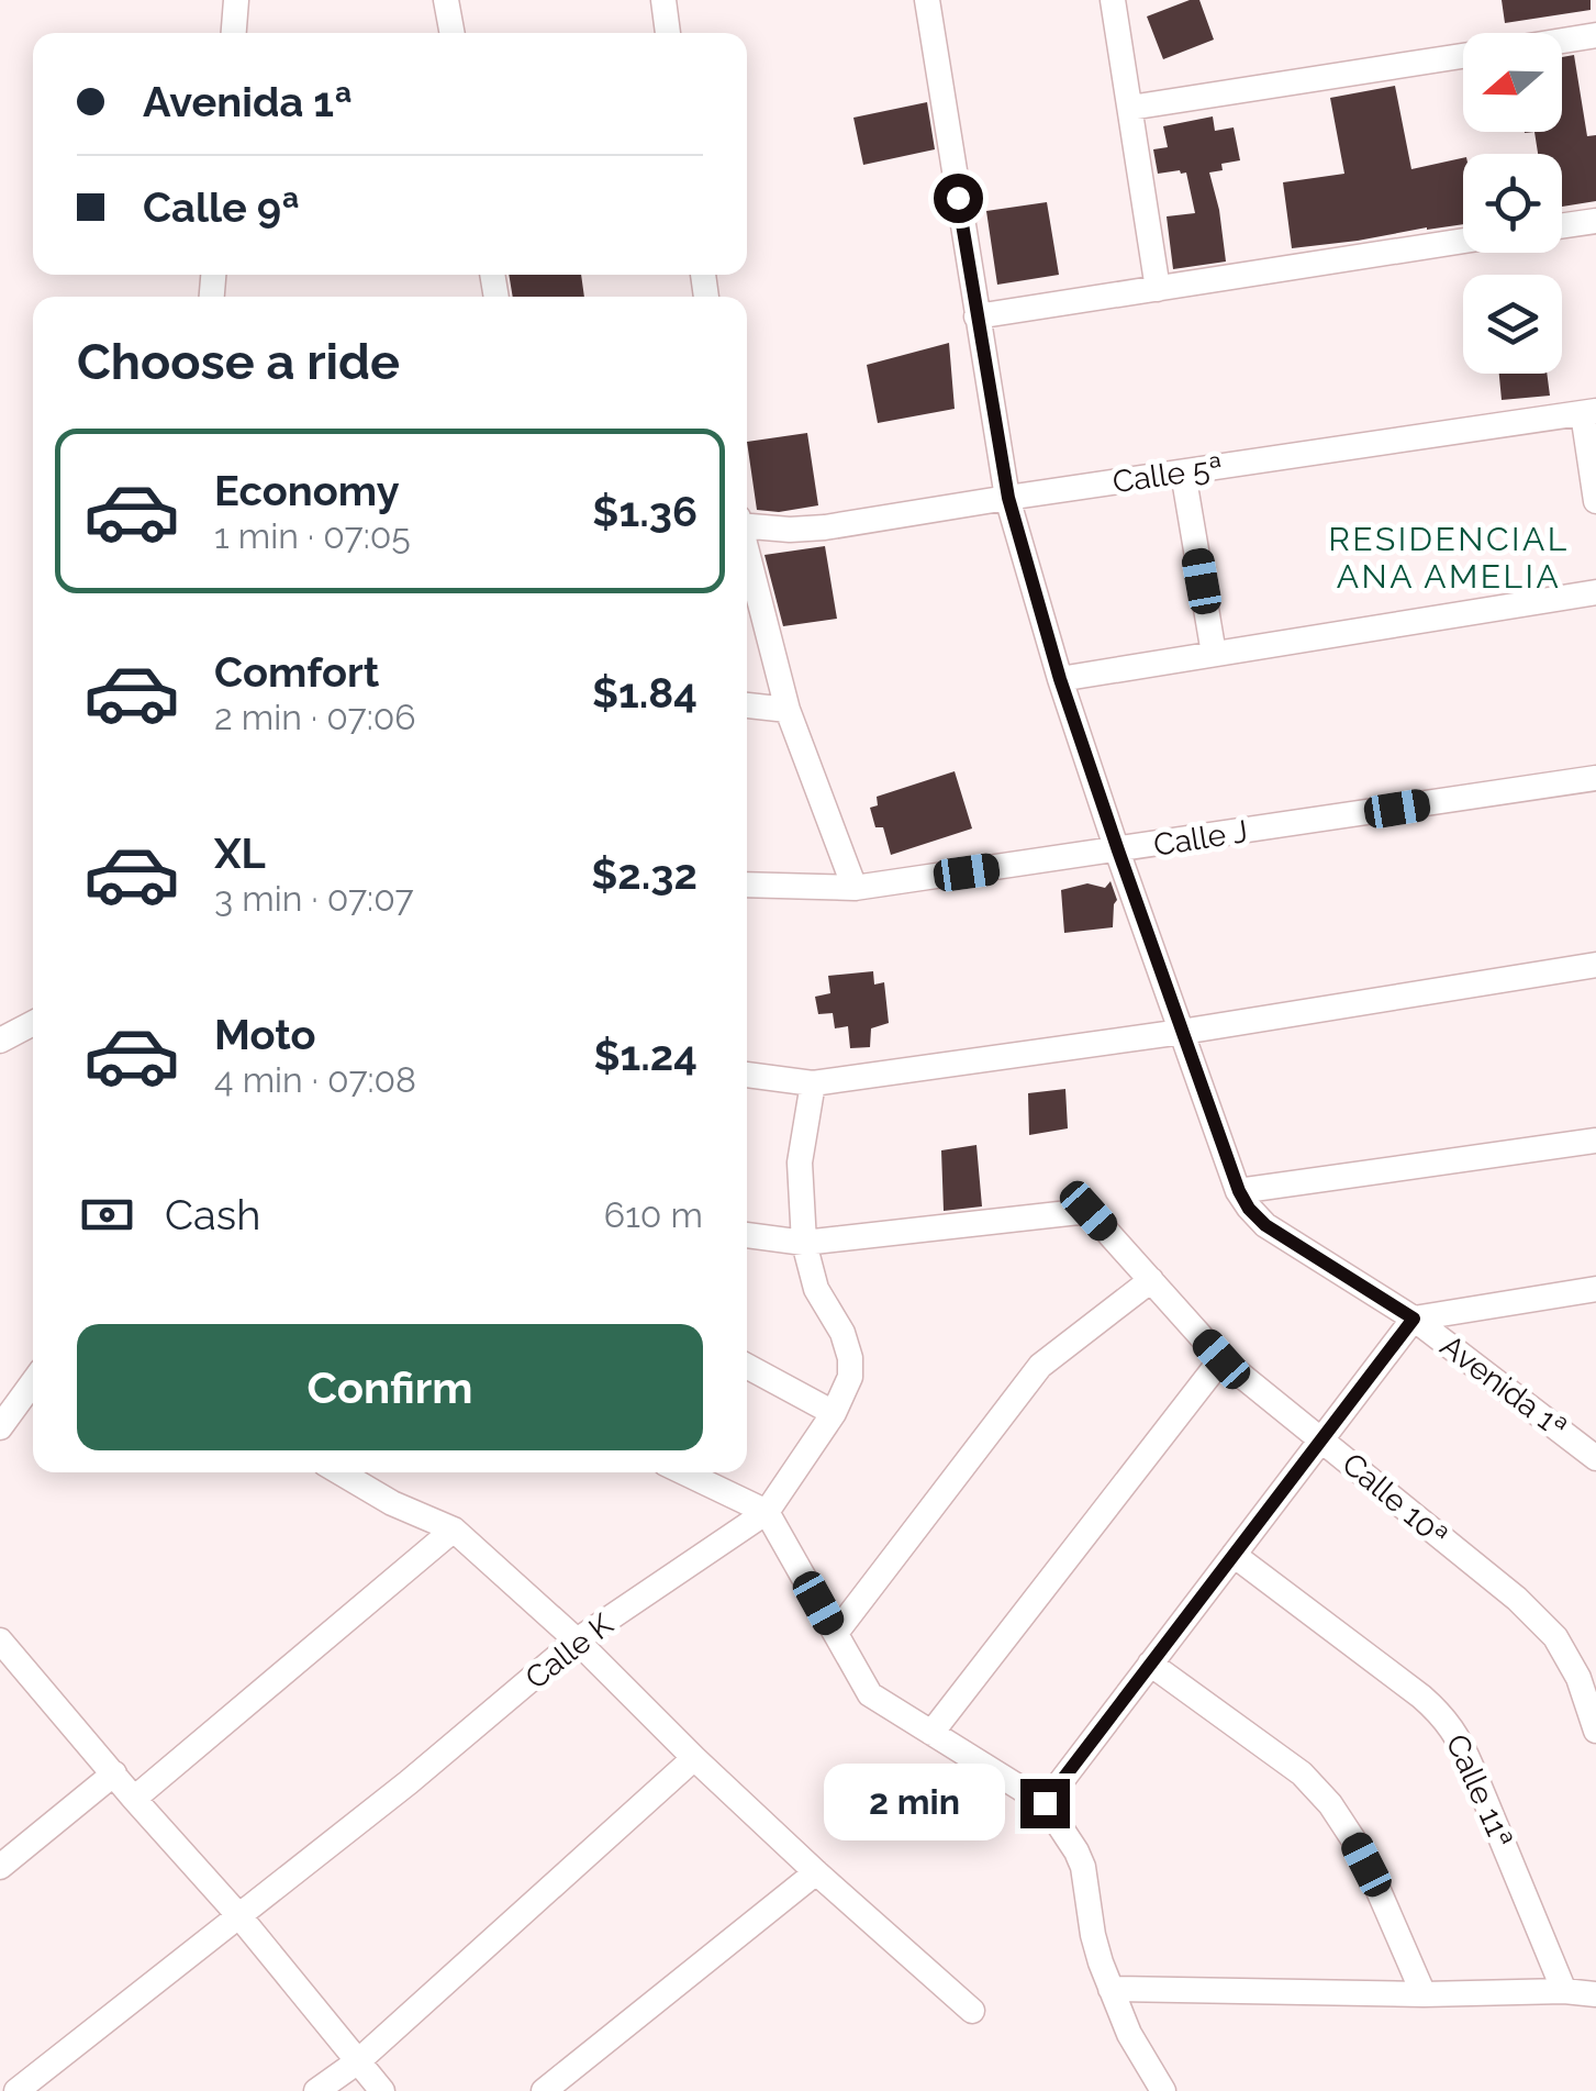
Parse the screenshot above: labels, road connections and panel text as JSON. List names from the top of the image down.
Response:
{
  "streets": {
    "street": [
      "Calle 5ª",
      "Calle J",
      "Avenida 1ª",
      "Calle 10ª",
      "Calle K",
      "Calle 11ª"
    ]
  },
  "crossings": [
    ["Calle 5ª", "Avenida 1ª"],
    ["Calle J", "Avenida 1ª"],
    ["Calle 10ª", "Calle K"]
  ],
  "districts": ["RESIDENCIAL ANA AMELIA"],
  "north": "left",
  "page": {
    "banner": ["Avenida 1ª", "Calle 9ª"],
    "heading": "Choose a ride",
    "list": [
      {
        "name": "Economy",
        "note": "1 min · 07:05",
        "value": "$1.36"
      },
      {
        "name": "Comfort",
        "note": "2 min · 07:06",
        "value": "$1.84"
      },
      {
        "name": "XL",
        "note": "3 min · 07:07",
        "value": "$2.32"
      },
      {
        "name": "Moto",
        "note": "4 min · 07:08",
        "value": "$1.24"
      }
    ],
    "pay": ["Cash", "610 m"],
    "buttons": "Confirm",
    "bubble": "2 min"
  }
}
